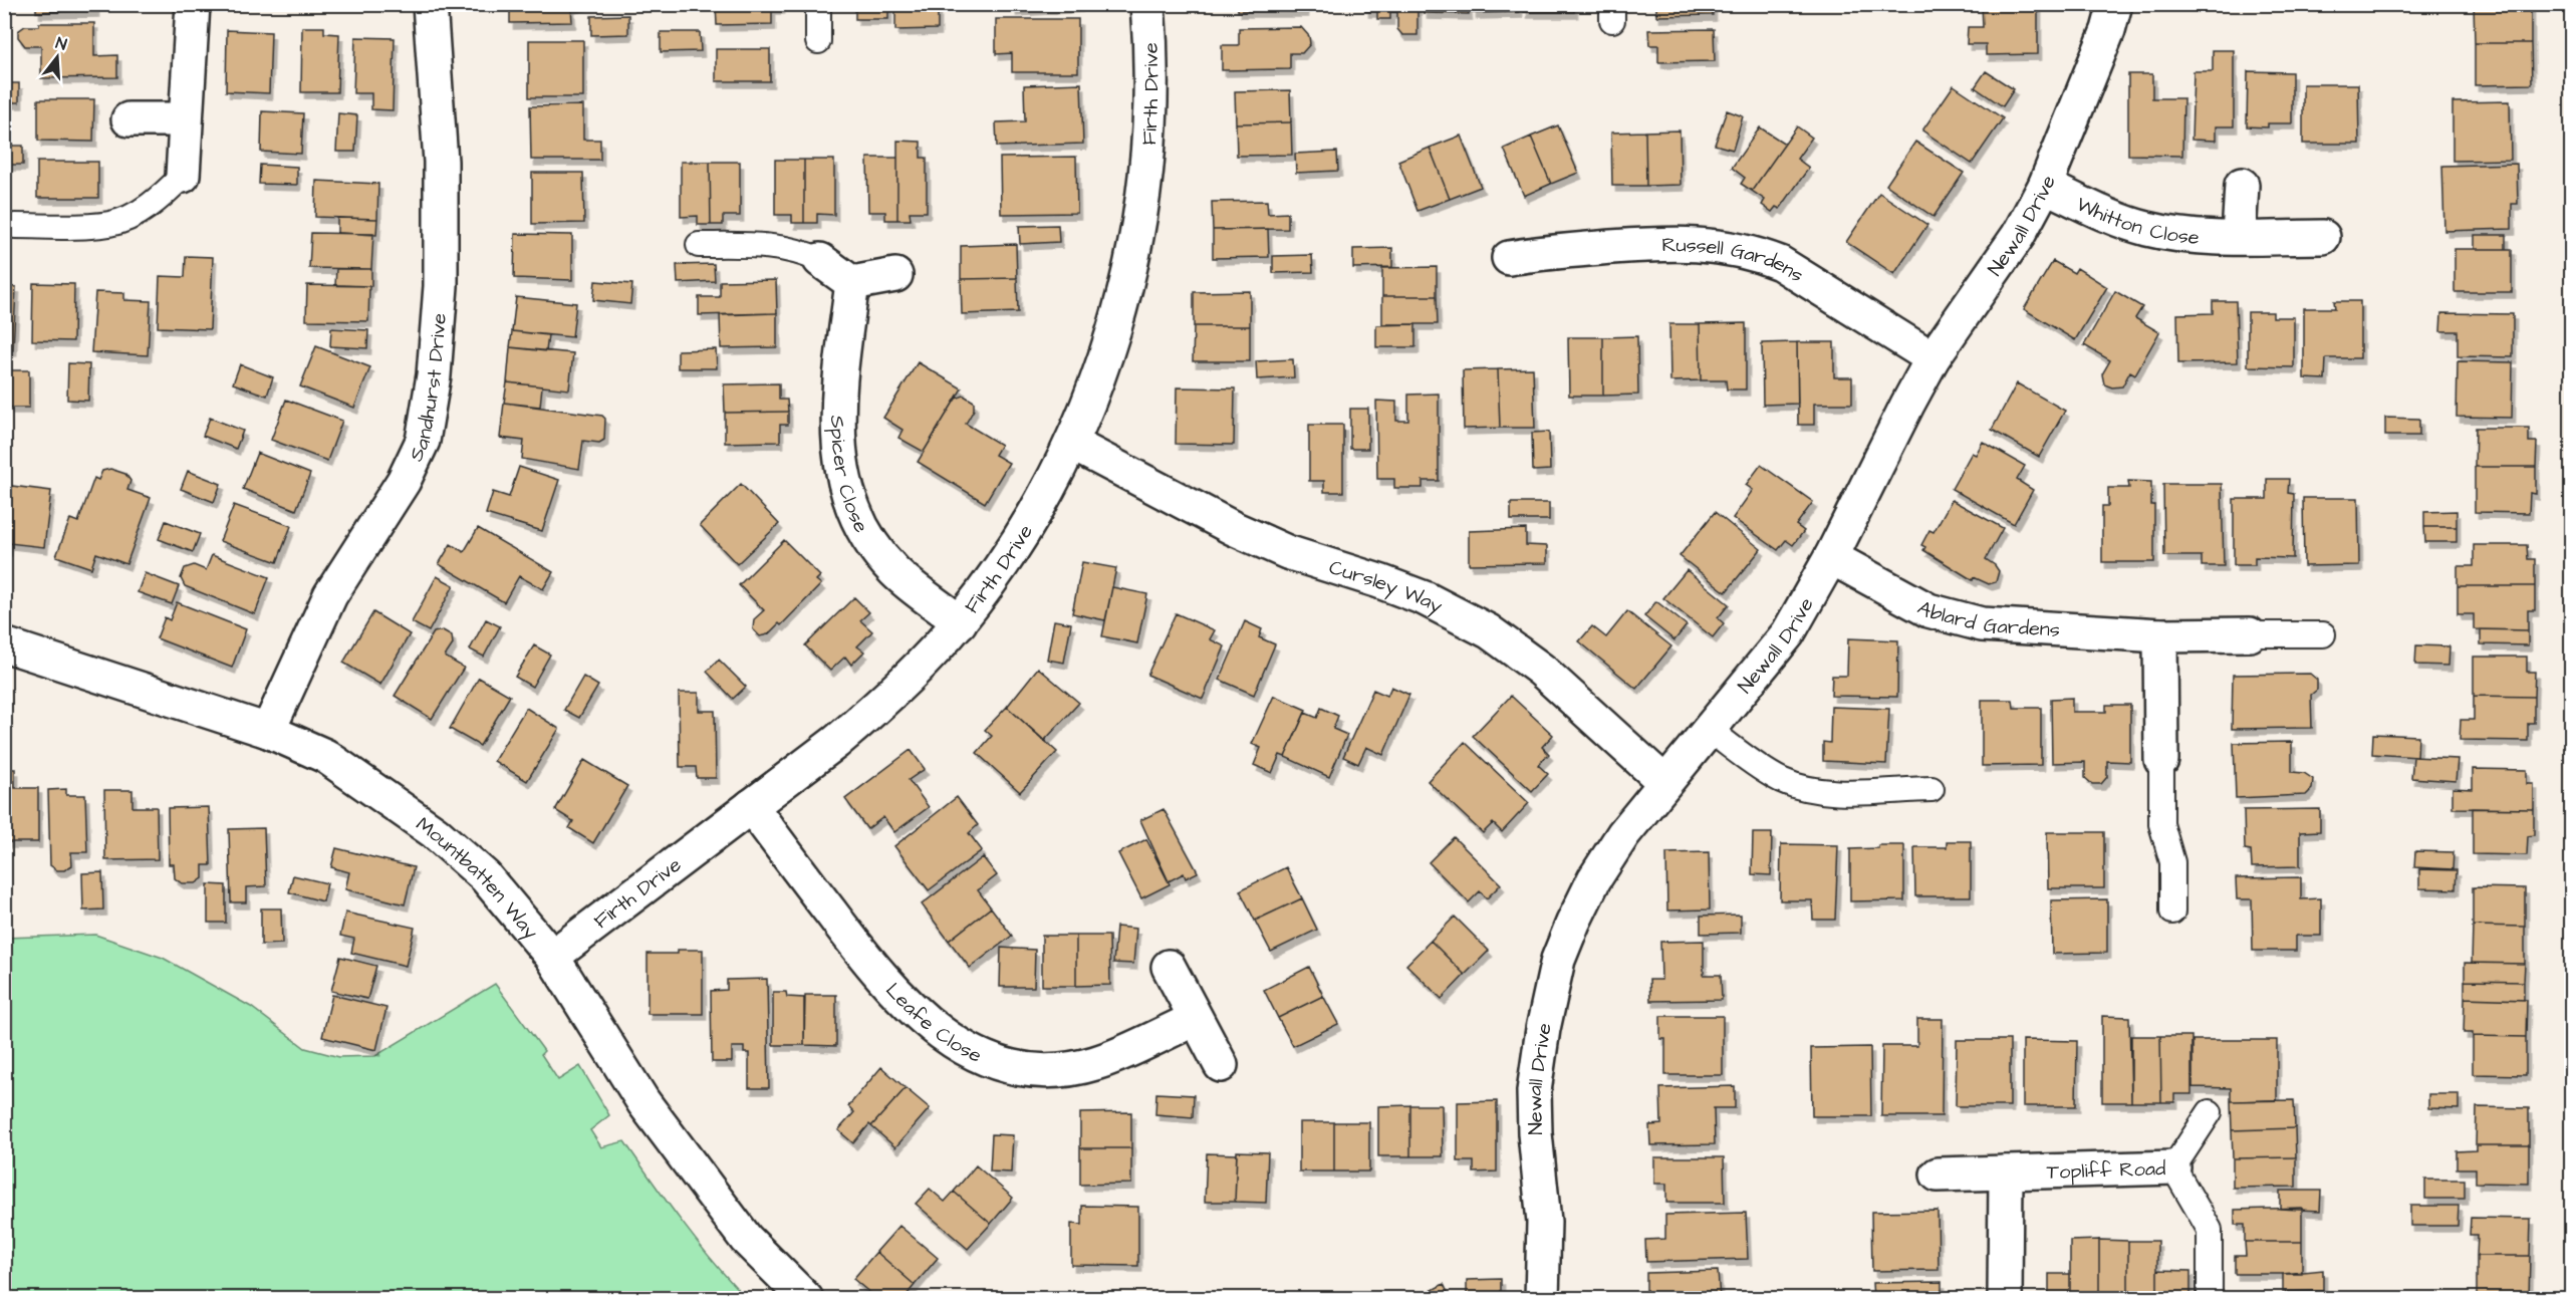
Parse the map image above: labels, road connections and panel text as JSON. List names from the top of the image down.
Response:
{
  "streets": {
    "street": [
      "Firth Drive",
      "Whitton Close",
      "Newall Drive",
      "Russell Gardens",
      "Sandhurst Drive",
      "Spicer Close",
      "Cursley Way",
      "Ablard Gardens",
      "Mountbatten Way",
      "Leafe Close",
      "Topliff Road"
    ]
  },
  "crossings": [
    ["Firth Drive", "Spicer Close"],
    ["Firth Drive", "Cursley Way"],
    ["Firth Drive", "Mountbatten Way"],
    ["Firth Drive", "Leafe Close"],
    ["Whitton Close", "Newall Drive"],
    ["Newall Drive", "Russell Gardens"],
    ["Newall Drive", "Cursley Way"],
    ["Newall Drive", "Ablard Gardens"],
    ["Sandhurst Drive", "Mountbatten Way"]
  ],
  "north": "top"
}
